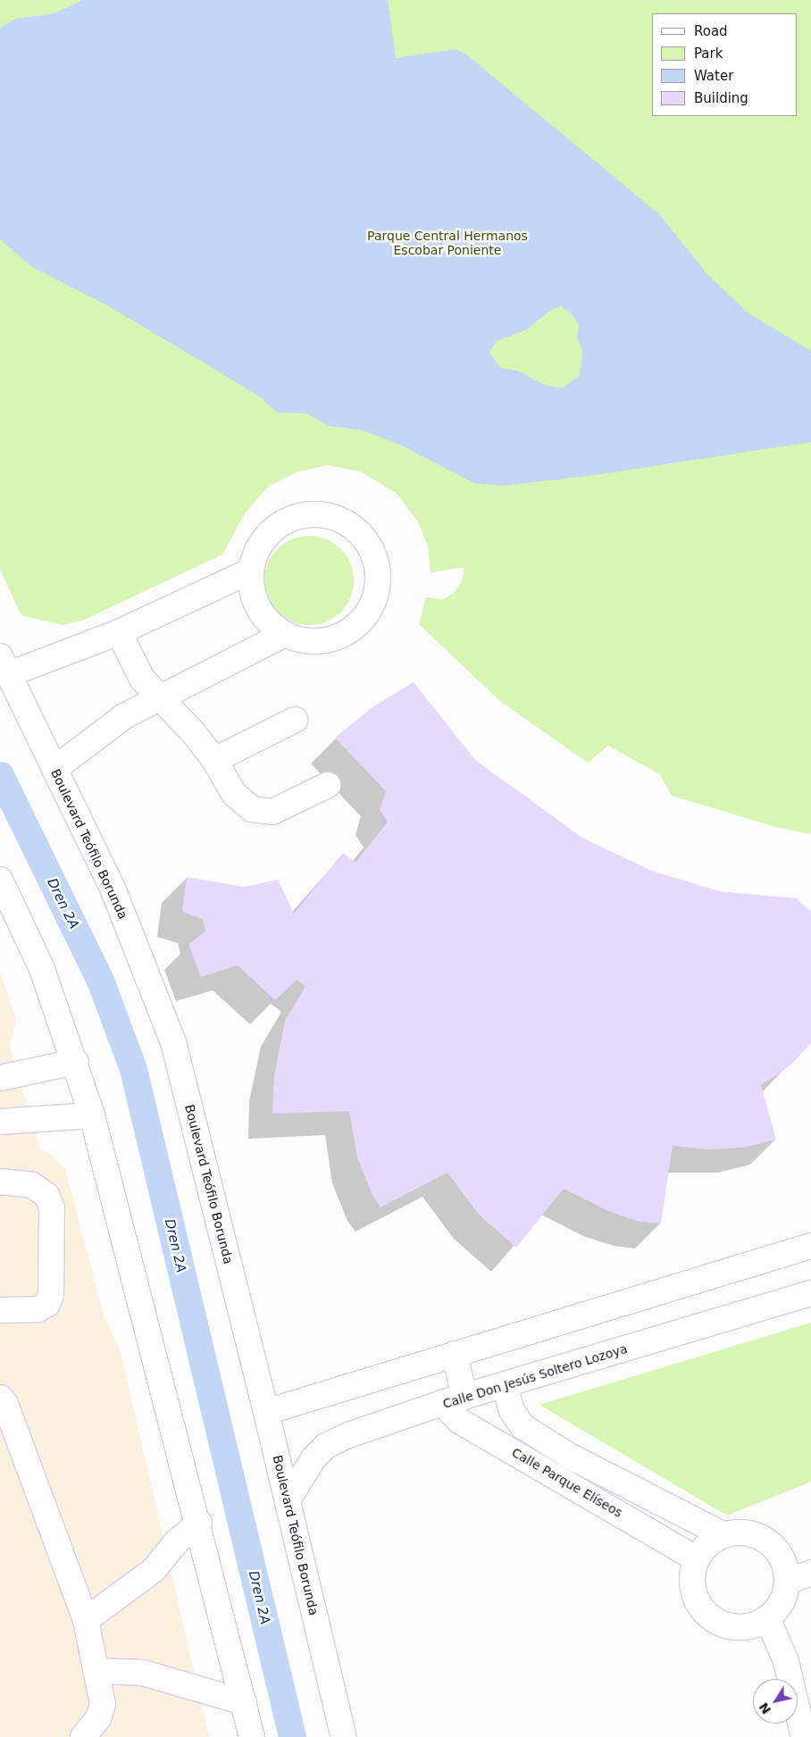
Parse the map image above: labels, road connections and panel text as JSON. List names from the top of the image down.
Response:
{
  "streets": {
    "street": ["Boulevard Teófilo Borunda", "Calle Don Jesús Soltero Lozoya", "Calle Parque Elíseos"]
  },
  "crossings": [
    ["Boulevard Teófilo Borunda", "Calle Don Jesús Soltero Lozoya"],
    ["Calle Don Jesús Soltero Lozoya", "Calle Parque Elíseos"]
  ],
  "water": ["Dren 2A"],
  "parks": ["Parque Central Hermanos Escobar Poniente"],
  "legend": [
    "Road",
    "Park",
    "Water",
    "Building"
  ],
  "north": "bottom left"
}
